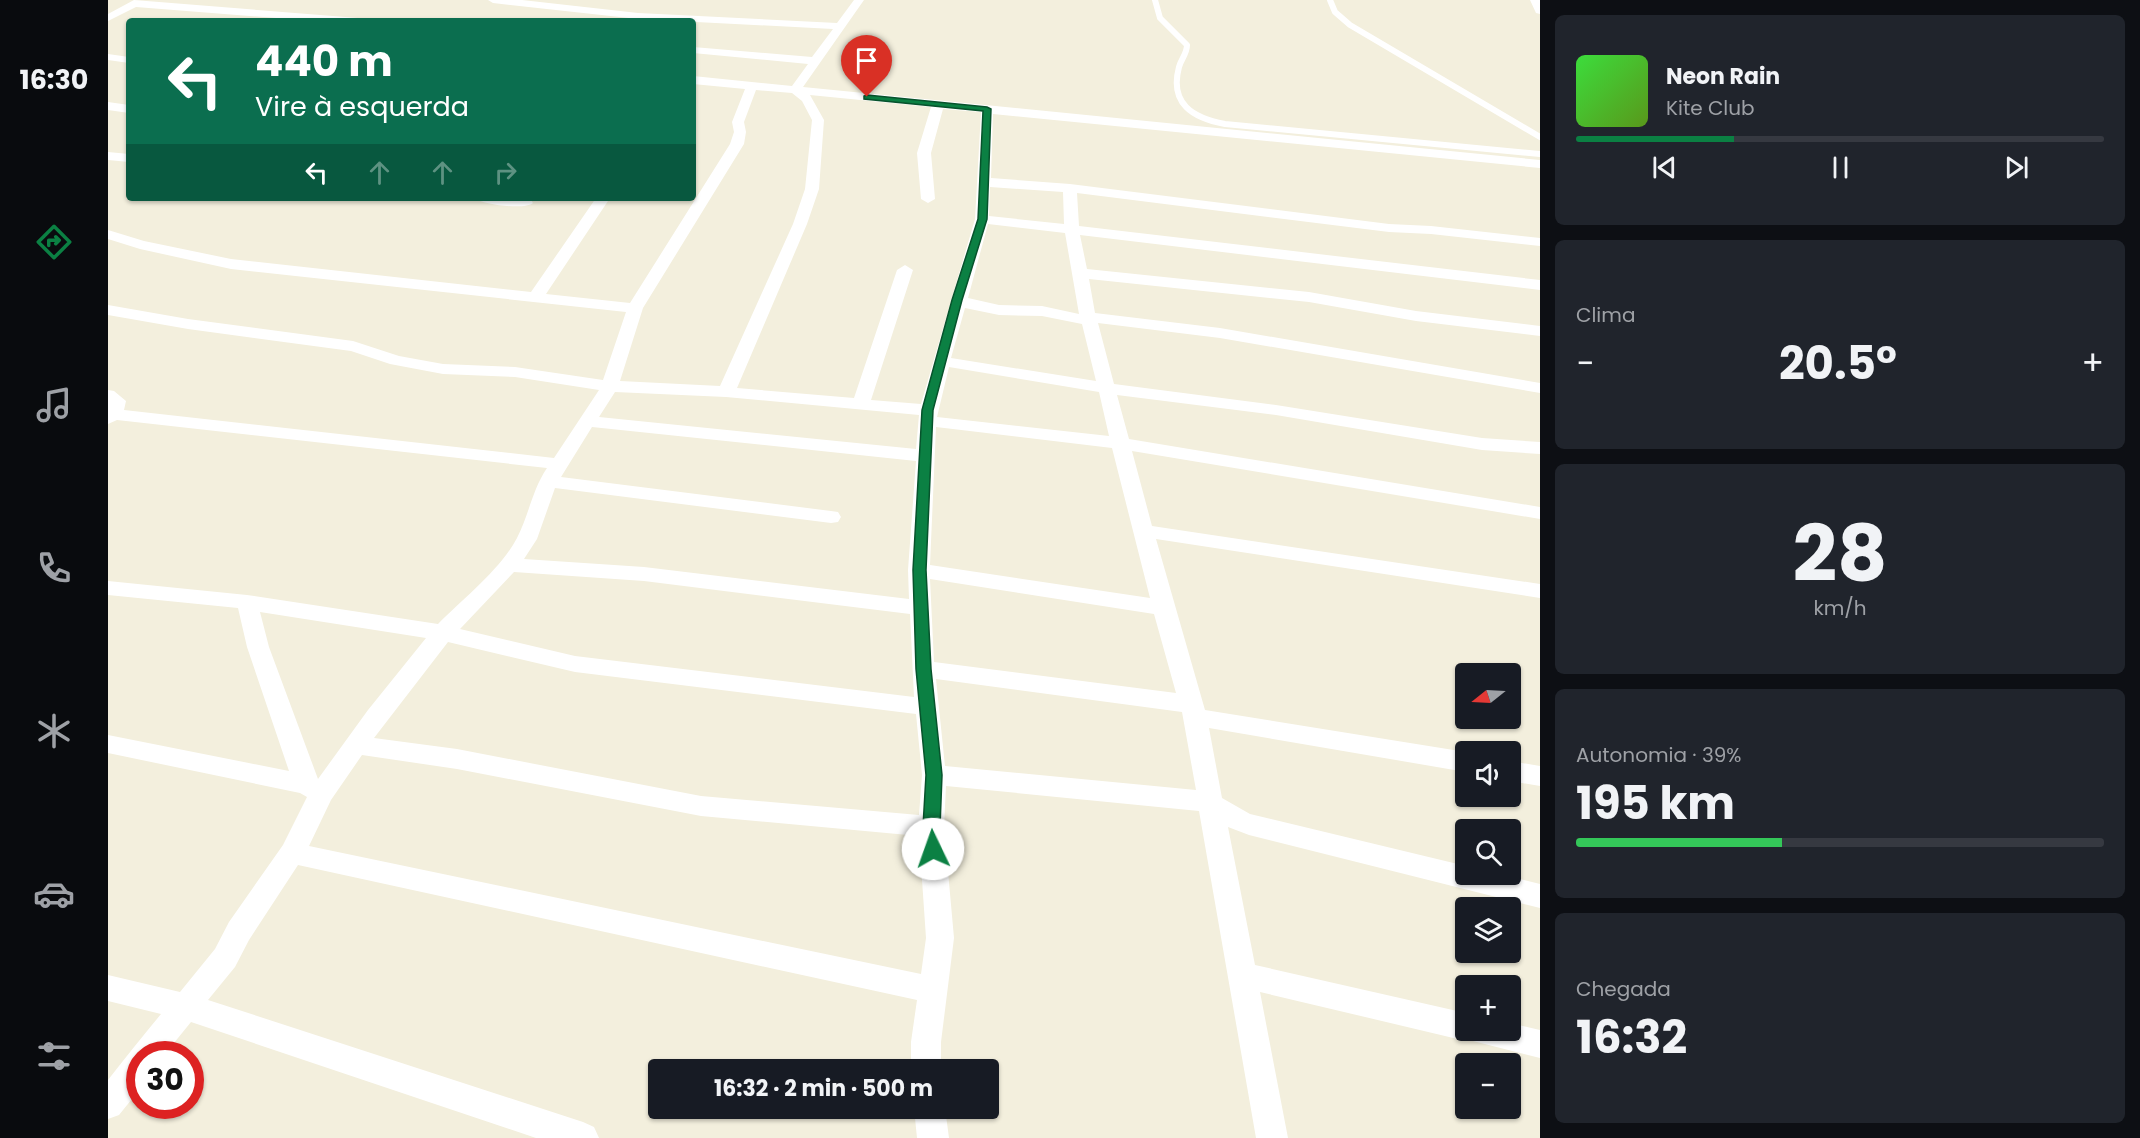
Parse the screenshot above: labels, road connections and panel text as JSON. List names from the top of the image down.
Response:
{
  "north": "left",
  "page": {
    "tabs": "16:30",
    "turn": ["440 m", "Vire à esquerda"],
    "song": ["Neon Rain", "Kite Club"],
    "tile": [
      "Clima",
      ["28", "km/h"],
      ["Autonomia · 39%", "195 km"],
      ["Chegada", "16:32"]
    ],
    "heat": ["−", "20.5°", "+"],
    "map_buttons": ["+", "−"],
    "limit": "30",
    "trip": "16:32 · 2 min · 500 m"
  }
}
